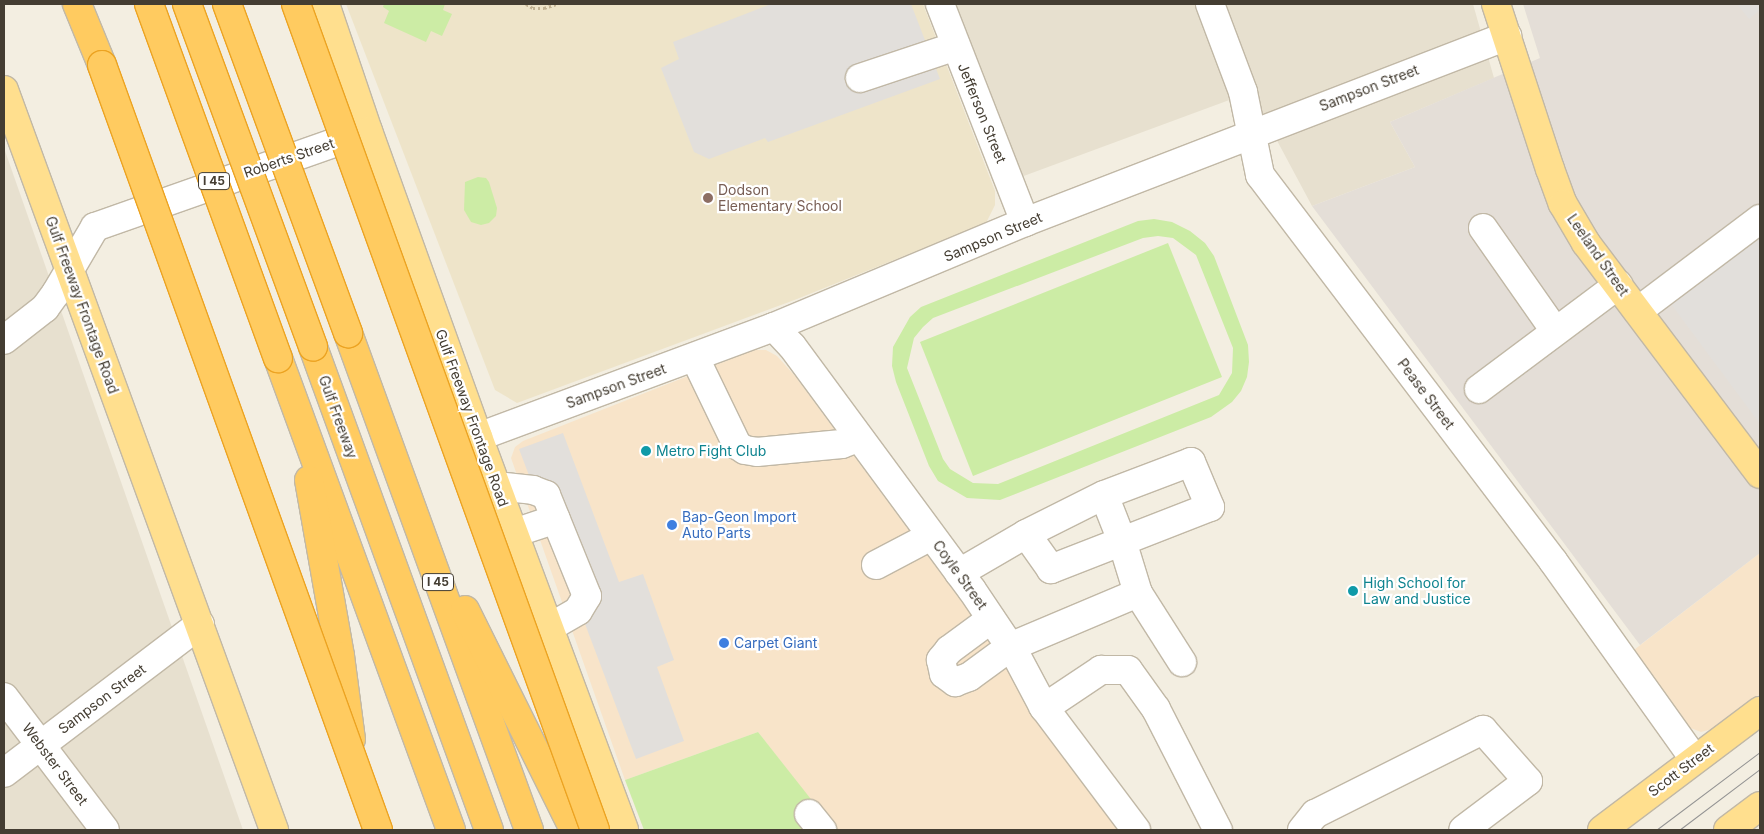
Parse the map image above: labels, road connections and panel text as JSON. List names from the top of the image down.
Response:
{
  "streets": {
    "highway": ["I 45", "Gulf Freeway"],
    "main road": ["Leeland Street", "Gulf Freeway Frontage Road", "Scott Street"],
    "street": [
      "Sampson Street",
      "Jefferson Street",
      "Roberts Street",
      "Pease Street",
      "Coyle Street",
      "Webster Street"
    ]
  },
  "crossings": [
    ["Sampson Street", "Jefferson Street"],
    ["Sampson Street", "Leeland Street"],
    ["Sampson Street", "Gulf Freeway Frontage Road"],
    ["Sampson Street", "Pease Street"],
    ["Sampson Street", "Coyle Street"],
    ["Sampson Street", "Webster Street"],
    ["Roberts Street", "Gulf Freeway Frontage Road"],
    ["Pease Street", "Scott Street"]
  ],
  "places": [
    "Dodson Elementary School",
    "Metro Fight Club",
    "Bap-Geon Import Auto Parts",
    "High School for Law and Justice",
    "Carpet Giant"
  ]
}
